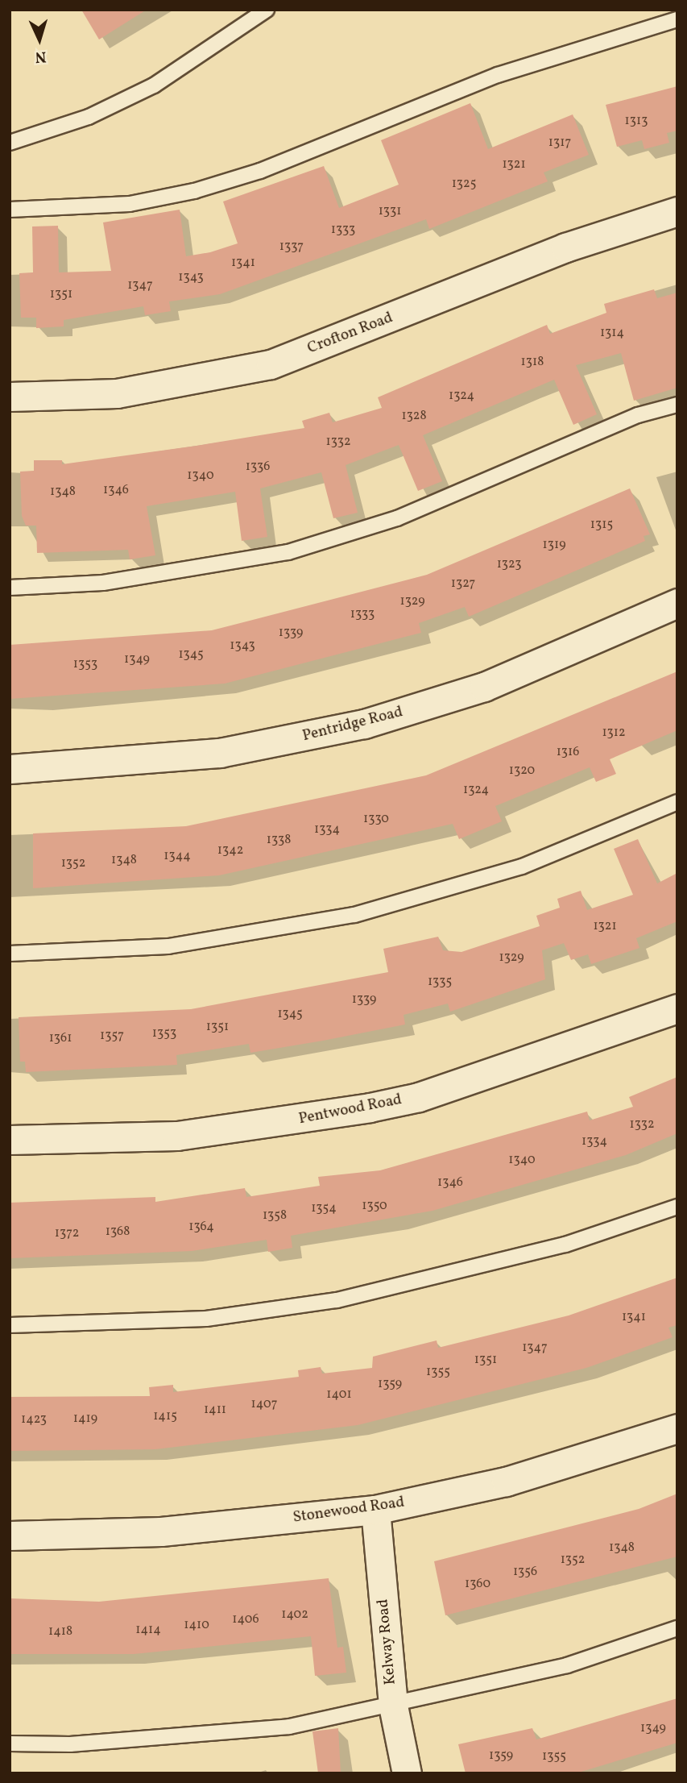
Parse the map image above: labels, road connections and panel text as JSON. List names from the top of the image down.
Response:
{
  "streets": {
    "street": [
      "Crofton Road",
      "Pentridge Road",
      "Pentwood Road",
      "Stonewood Road",
      "Kelway Road"
    ]
  },
  "crossings": [
    ["Stonewood Road", "Kelway Road"]
  ],
  "house_numbers": [
    "1313",
    "1317",
    "1321",
    "1325",
    "1331",
    "1333",
    "1337",
    "1341",
    "1343",
    "1347",
    "1351",
    "1314",
    "1318",
    "1324",
    "1328",
    "1332",
    "1336",
    "1340",
    "1346",
    "1348",
    "1315",
    "1319",
    "1323",
    "1327",
    "1329",
    "1333",
    "1339",
    "1343",
    "1345",
    "1349",
    "1353",
    "1312",
    "1316",
    "1320",
    "1324",
    "1330",
    "1334",
    "1338",
    "1342",
    "1344",
    "1348",
    "1352",
    "1321",
    "1329",
    "1335",
    "1339",
    "1345",
    "1351",
    "1353",
    "1357",
    "1361",
    "1332",
    "1334",
    "1340",
    "1346",
    "1350",
    "1354",
    "1358",
    "1364",
    "1368",
    "1372",
    "1341",
    "1347",
    "1351",
    "1355",
    "1359",
    "1401",
    "1407",
    "1411",
    "1415",
    "1419",
    "1423",
    "1348",
    "1352",
    "1356",
    "1360",
    "1402",
    "1406",
    "1410",
    "1414",
    "1418",
    "1349",
    "1359",
    "1355"
  ],
  "north": "bottom"
}
